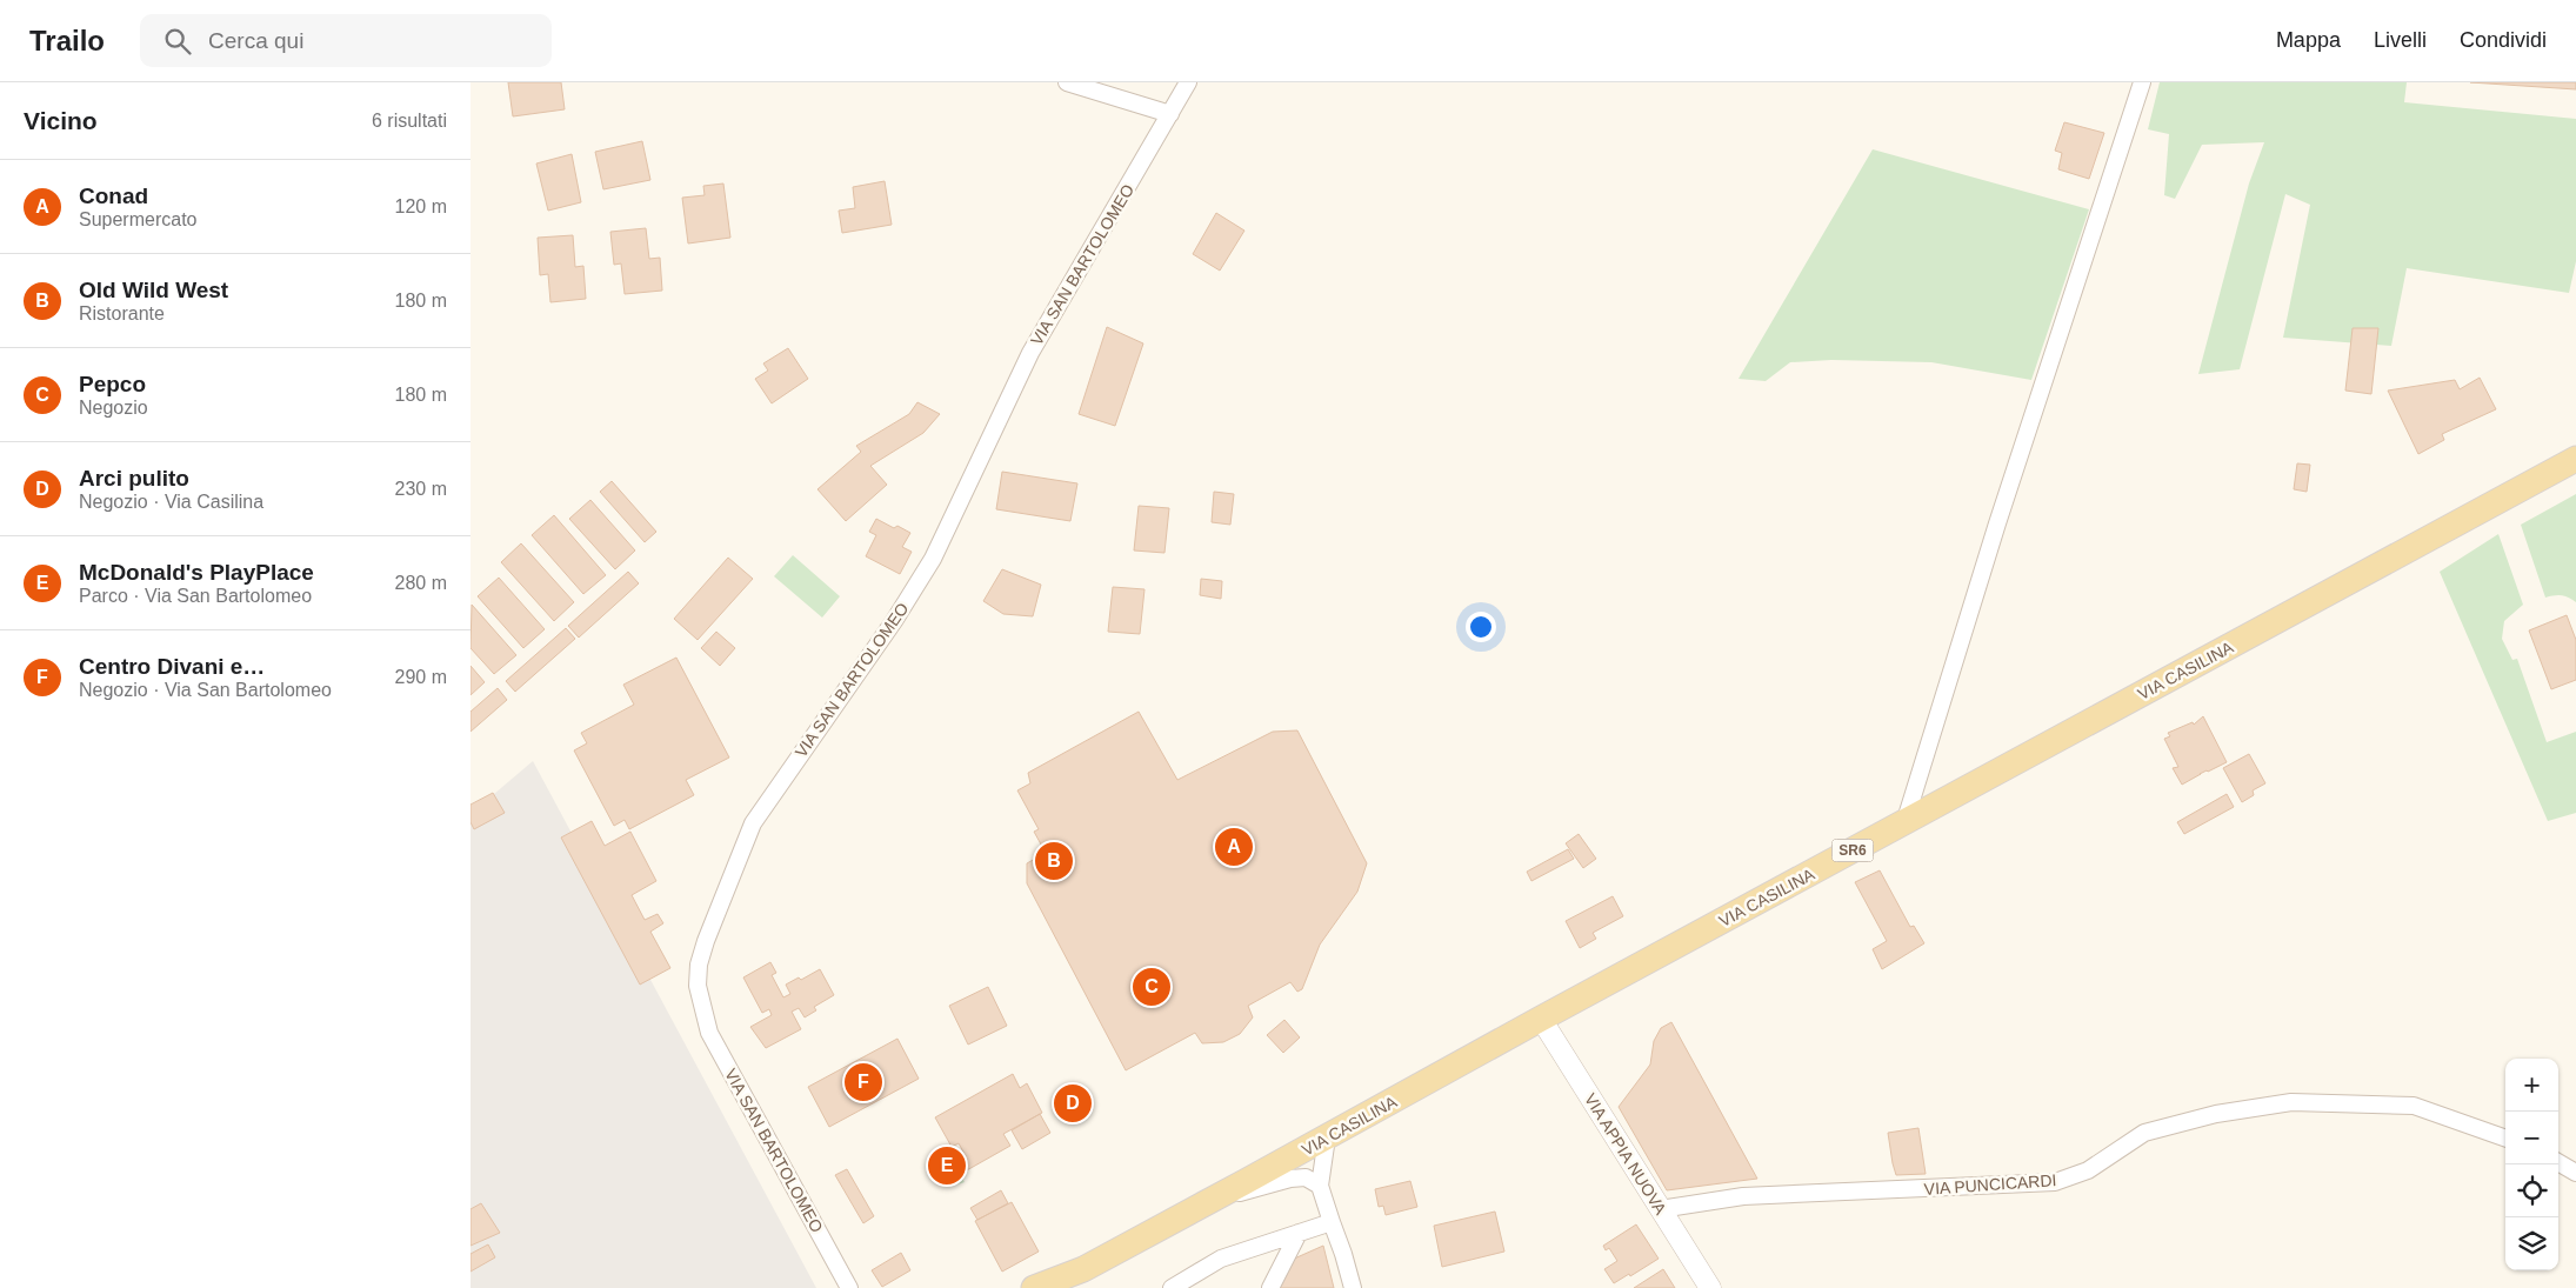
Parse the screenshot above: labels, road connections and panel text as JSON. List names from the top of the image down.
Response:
{
  "streets": {
    "main road": ["VIA CASILINA", "SR6"],
    "street": ["VIA SAN BARTOLOMEO", "VIA APPIA NUOVA", "VIA PUNCICARDI"]
  },
  "crossings": [
    ["VIA CASILINA", "VIA APPIA NUOVA"],
    ["VIA APPIA NUOVA", "VIA PUNCICARDI"]
  ],
  "page": {
    "header": "Trailo",
    "search": "Cerca qui",
    "nav": ["Mappa", "Livelli", "Condividi"],
    "heading": ["Vicino", "6 risultati"],
    "list": [
      {
        "mark": "A",
        "name": "Conad",
        "note": "Supermercato",
        "value": "120 m"
      },
      {
        "mark": "B",
        "name": "Old Wild West",
        "note": "Ristorante",
        "value": "180 m"
      },
      {
        "mark": "C",
        "name": "Pepco",
        "note": "Negozio",
        "value": "180 m"
      },
      {
        "mark": "D",
        "name": "Arci pulito",
        "note": "Negozio · Via Casilina",
        "value": "230 m"
      },
      {
        "mark": "E",
        "name": "McDonald's PlayPlace",
        "note": "Parco · Via San Bartolomeo",
        "value": "280 m"
      },
      {
        "mark": "F",
        "name": "Centro Divani e…",
        "note": "Negozio · Via San Bartolomeo",
        "value": "290 m"
      }
    ],
    "pins": [
      "A",
      "B",
      "C",
      "F",
      "D",
      "E"
    ],
    "map_buttons": ["+", "−"]
  }
}
